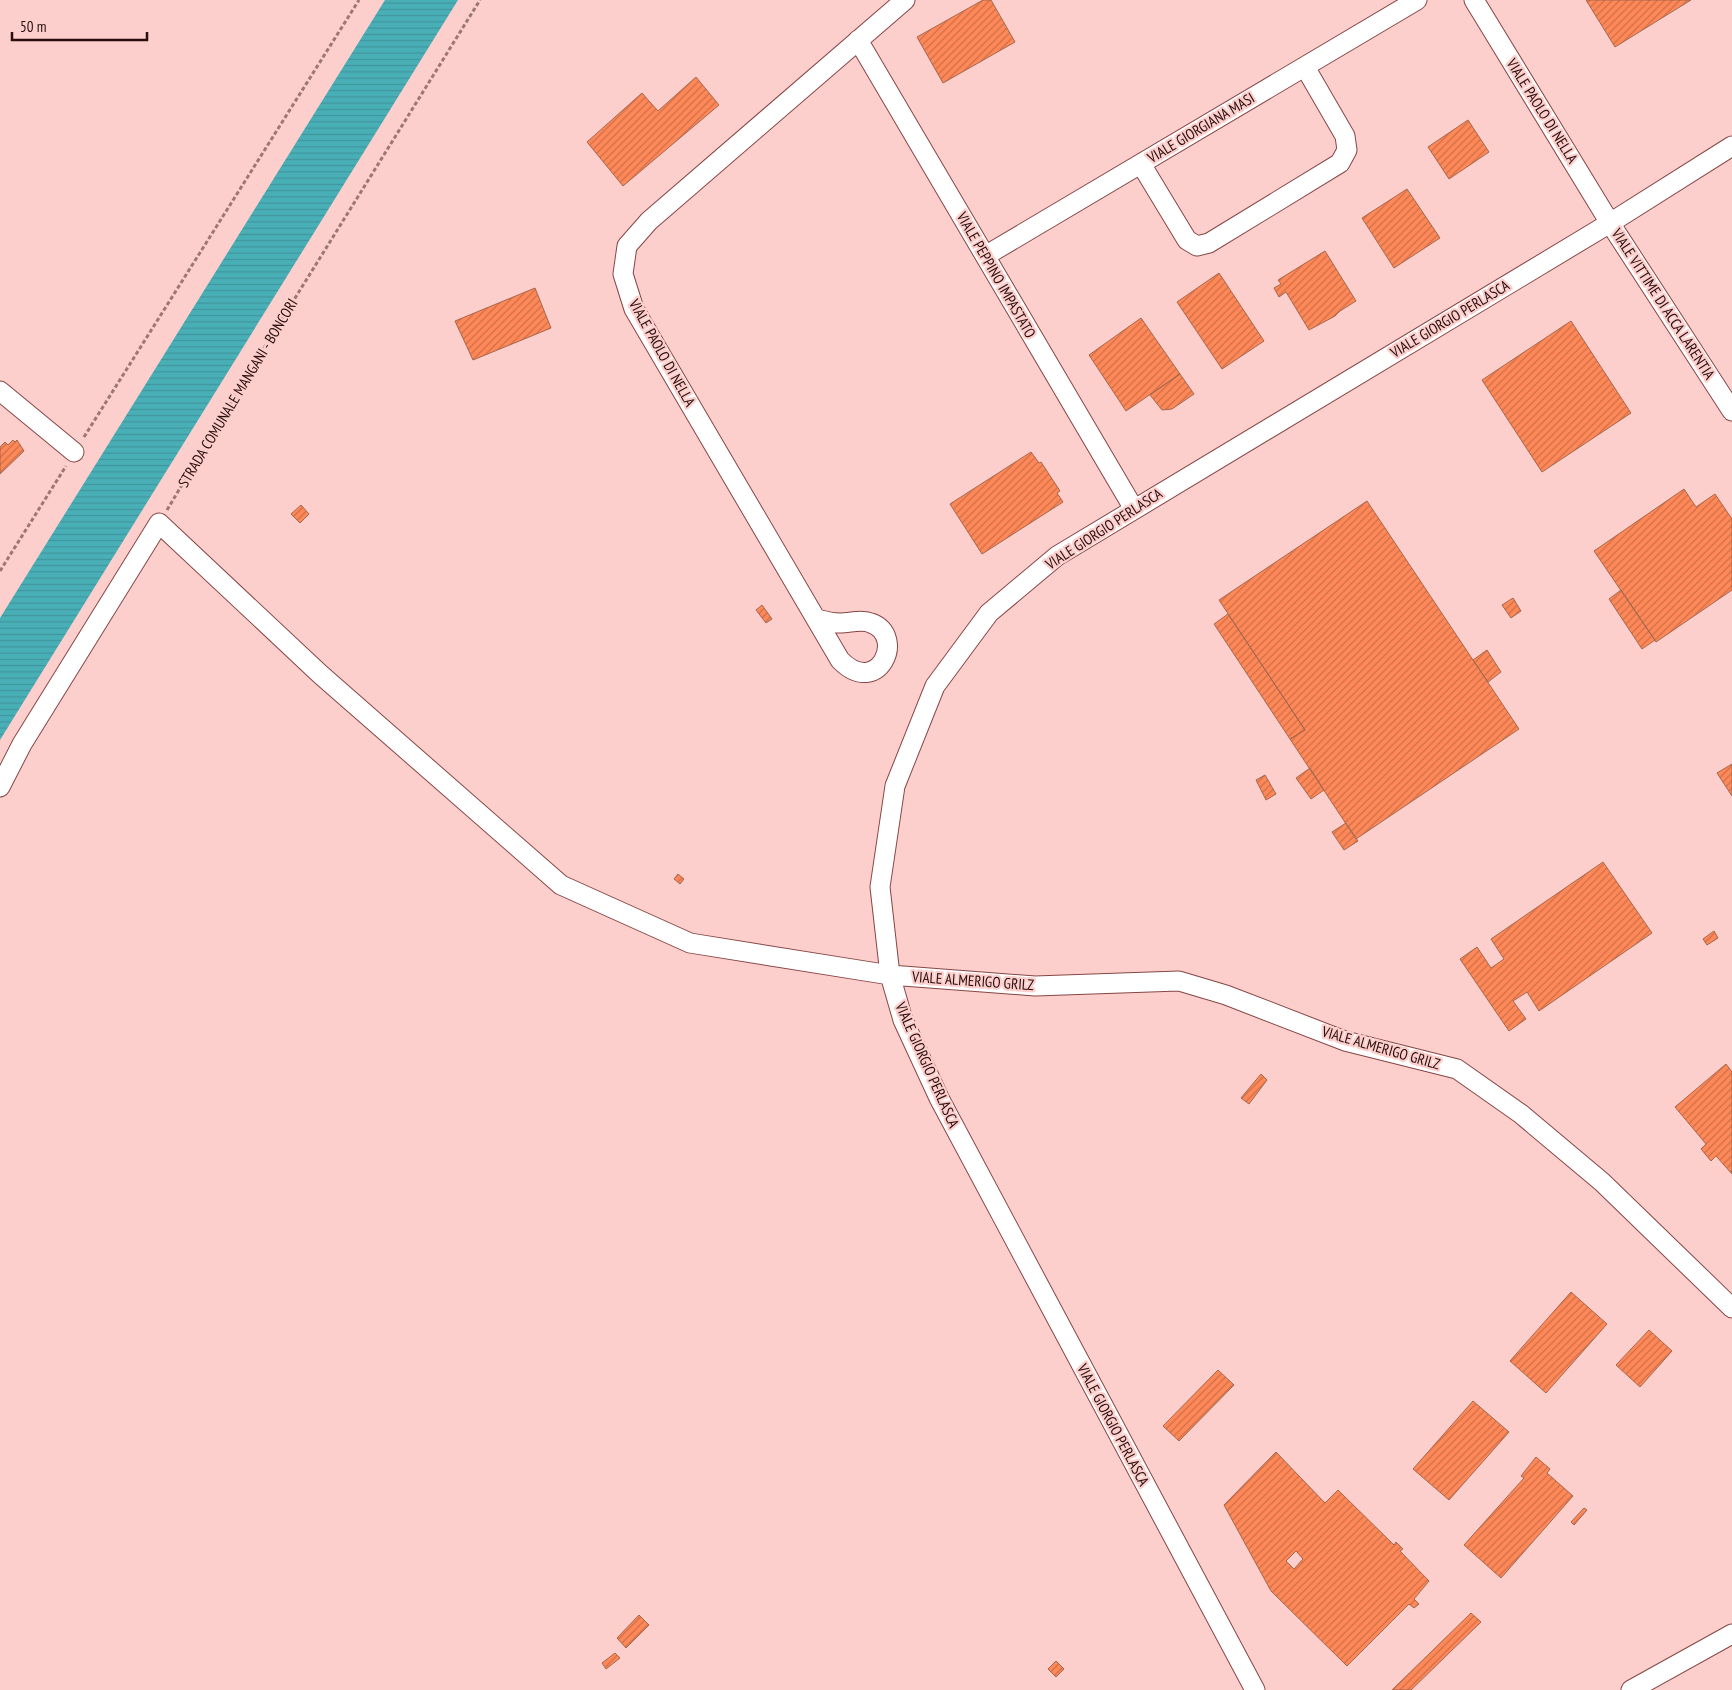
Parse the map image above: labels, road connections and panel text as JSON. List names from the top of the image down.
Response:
{
  "streets": {
    "street": [
      "VIALE PAOLO DI NELLA",
      "VIALE GIORGIANA MASI",
      "VIALE PEPPINO IMPASTATO",
      "VIALE VITTIME DI ACCA LARENTIA",
      "VIALE GIORGIO PERLASCA",
      "VIALE ALMERIGO GRILZ"
    ],
    "path": ["STRADA COMUNALE MANGANI - BONCORI"]
  },
  "crossings": [
    ["VIALE PAOLO DI NELLA", "VIALE PEPPINO IMPASTATO"],
    ["VIALE PAOLO DI NELLA", "VIALE VITTIME DI ACCA LARENTIA"],
    ["VIALE PAOLO DI NELLA", "VIALE GIORGIO PERLASCA"],
    ["VIALE GIORGIANA MASI", "VIALE PEPPINO IMPASTATO"],
    ["VIALE PEPPINO IMPASTATO", "VIALE GIORGIO PERLASCA"],
    ["VIALE VITTIME DI ACCA LARENTIA", "VIALE GIORGIO PERLASCA"],
    ["VIALE GIORGIO PERLASCA", "VIALE ALMERIGO GRILZ"],
    ["STRADA COMUNALE MANGANI - BONCORI", "VIALE ALMERIGO GRILZ"]
  ],
  "scale_bar": "50 m"
}
